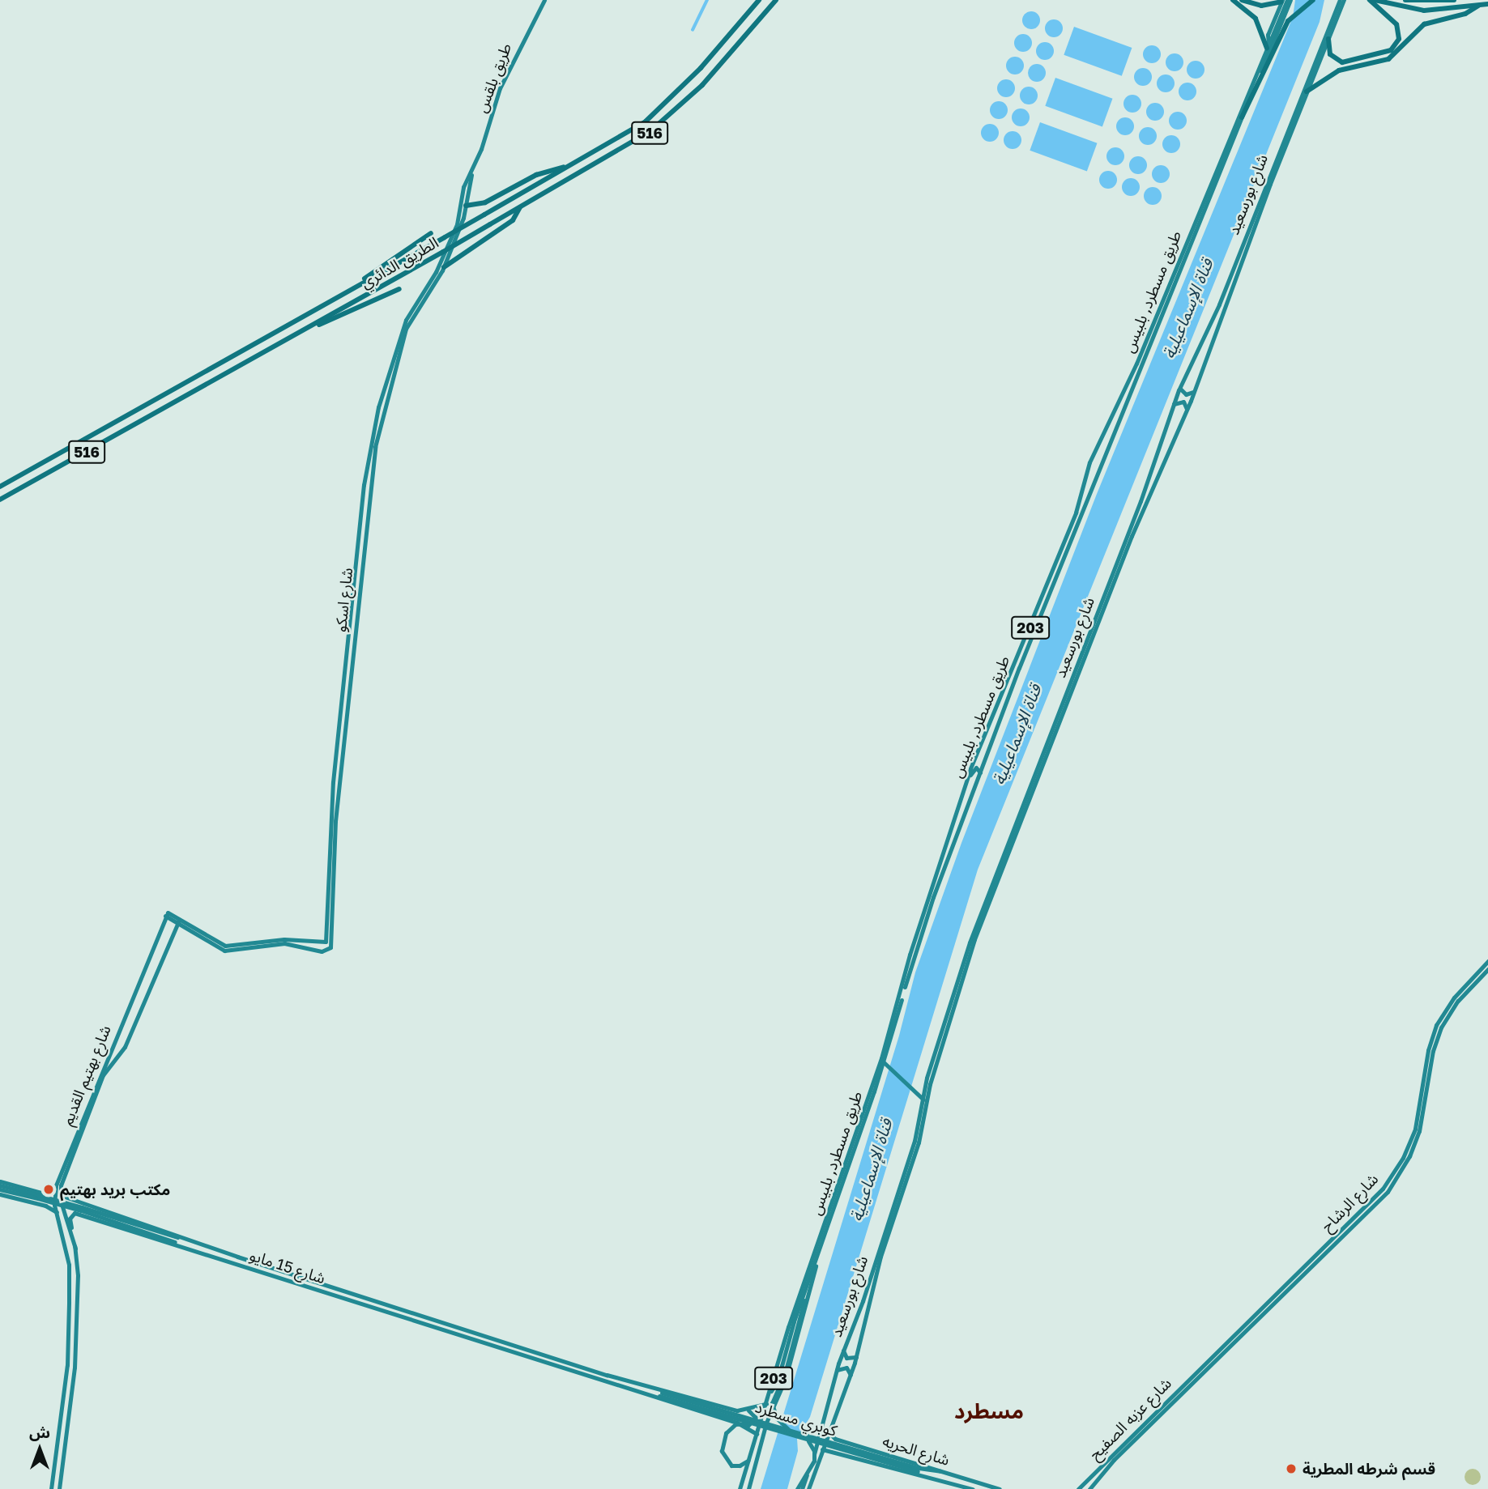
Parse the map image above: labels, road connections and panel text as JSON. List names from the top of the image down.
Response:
{
  "streets": {
    "highway": ["516", "الطريق الدائري"],
    "main road": [
      "طريق بلقس",
      "شارع بورسعيد",
      "طريق مسطرد, بلبيس",
      "شارع اسكو",
      "203",
      "شارع بهتيم القديم",
      "شارع الرشاح",
      "شارع 15 مايو",
      "كوبري مسطرد",
      "شارع عزبه الصفيح",
      "شارع الحريه"
    ]
  },
  "crossings": [
    ["شارع بورسعيد", "شارع الحريه"],
    ["طريق مسطرد, بلبيس", "203"],
    ["203", "شارع 15 مايو"],
    ["شارع بهتيم القديم", "شارع 15 مايو"],
    ["شارع الرشاح", "شارع عزبه الصفيح"],
    ["شارع 15 مايو", "كوبري مسطرد"],
    ["كوبري مسطرد", "شارع الحريه"]
  ],
  "districts": ["مسطرد"],
  "water": ["قناة الإسماعيلية"],
  "places": ["مكتب بريد بهتيم", "قسم شرطه المطرية"],
  "north": "top"
}
